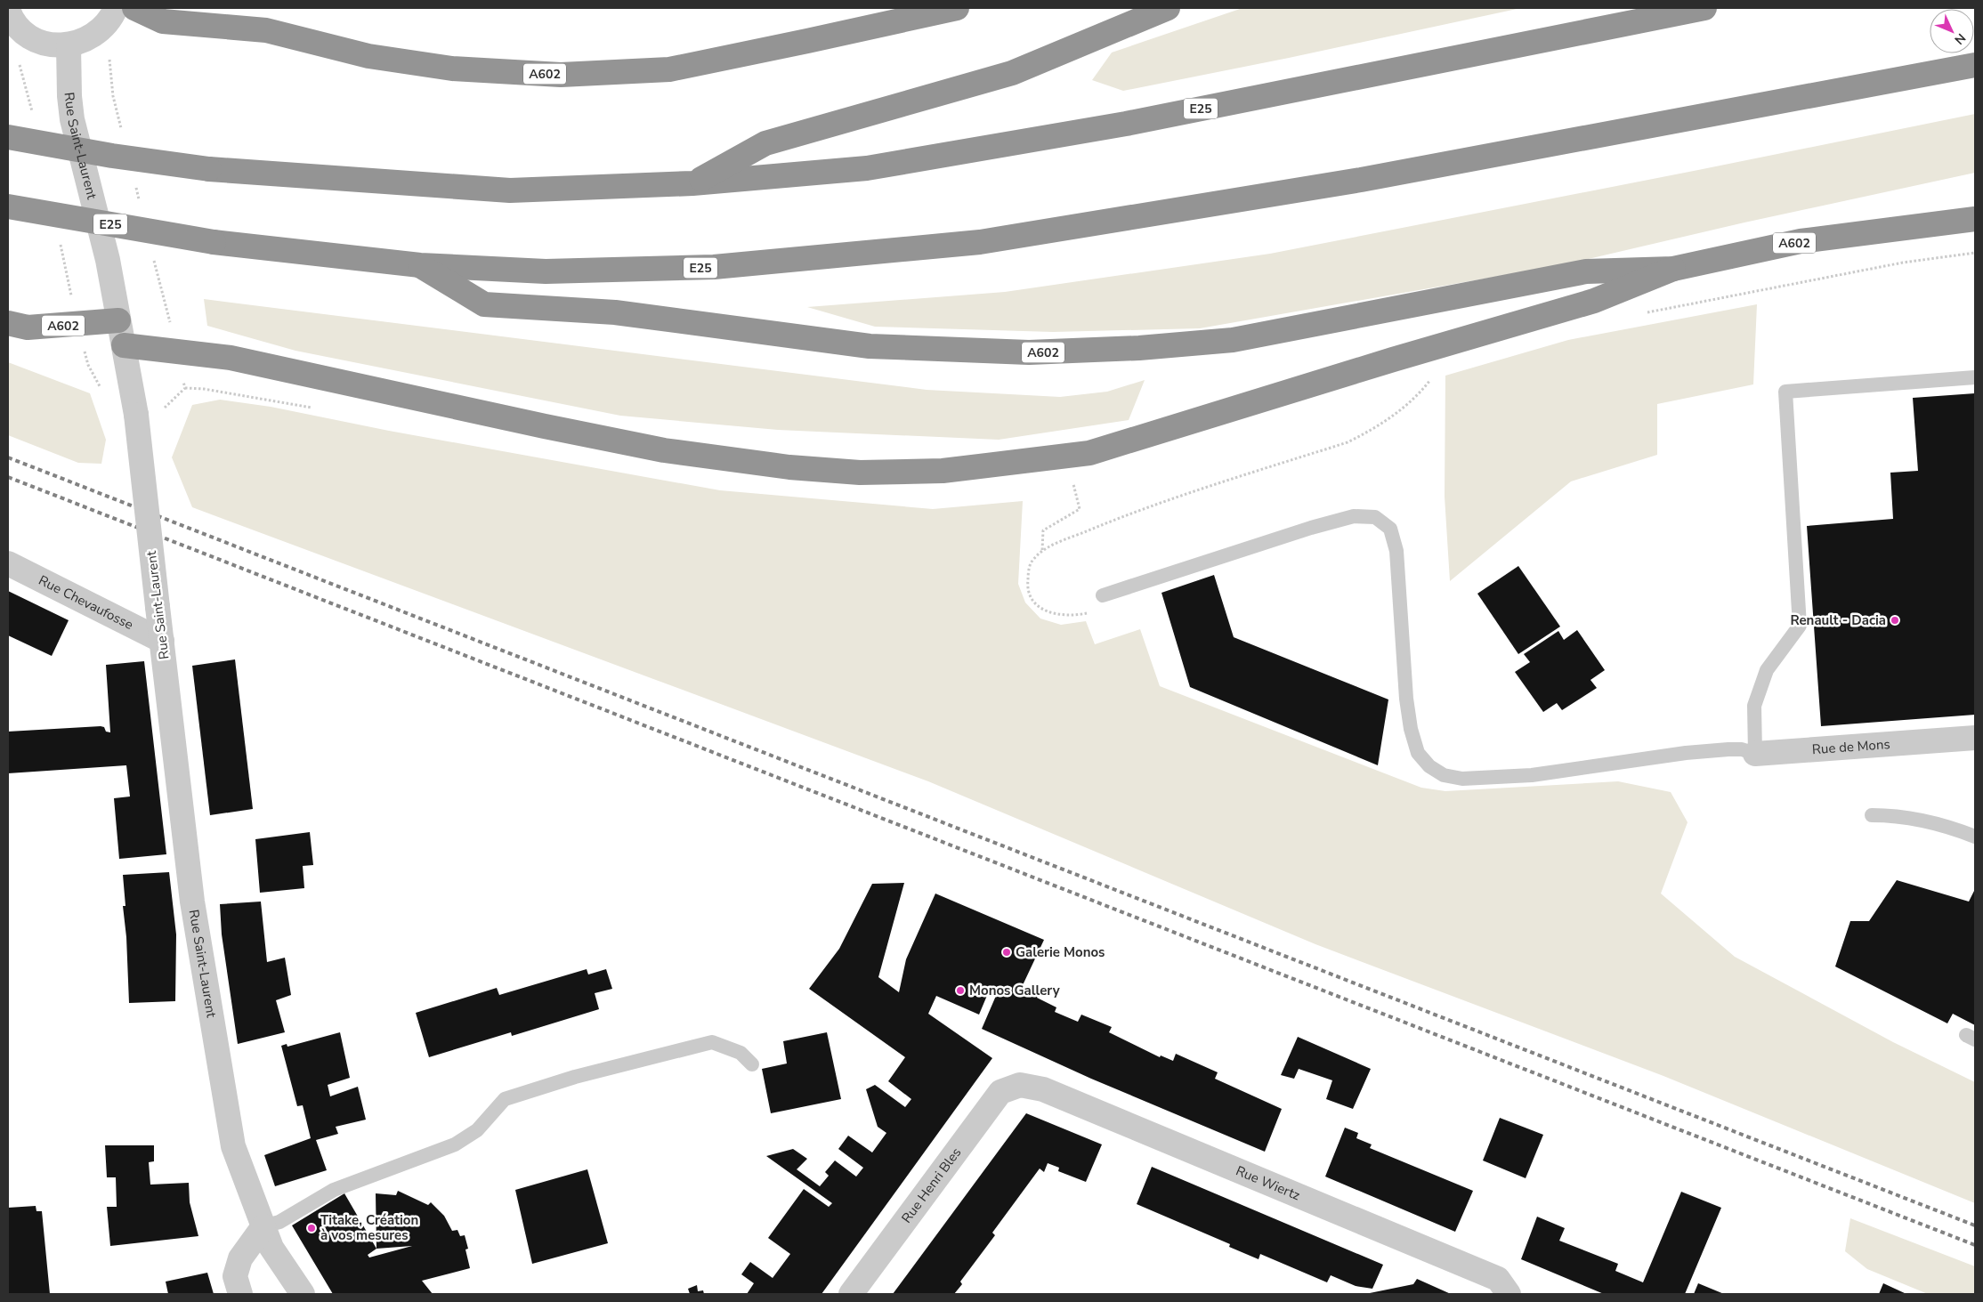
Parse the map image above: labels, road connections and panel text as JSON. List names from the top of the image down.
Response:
{
  "streets": {
    "highway": ["A602", "E25"],
    "street": [
      "Rue Saint-Laurent",
      "Rue Chevaufosse",
      "Rue de Mons",
      "Rue Wiertz",
      "Rue Henri Bles"
    ]
  },
  "crossings": [
    ["A602", "E25"],
    ["A602", "Rue Saint-Laurent"],
    ["Rue Saint-Laurent", "Rue Chevaufosse"],
    ["Rue Wiertz", "Rue Henri Bles"]
  ],
  "places": [
    "Renault - Dacia",
    "Galerie Monos",
    "Monos Gallery",
    "Titake, Création à vos mesures"
  ],
  "north": "bottom right"
}
